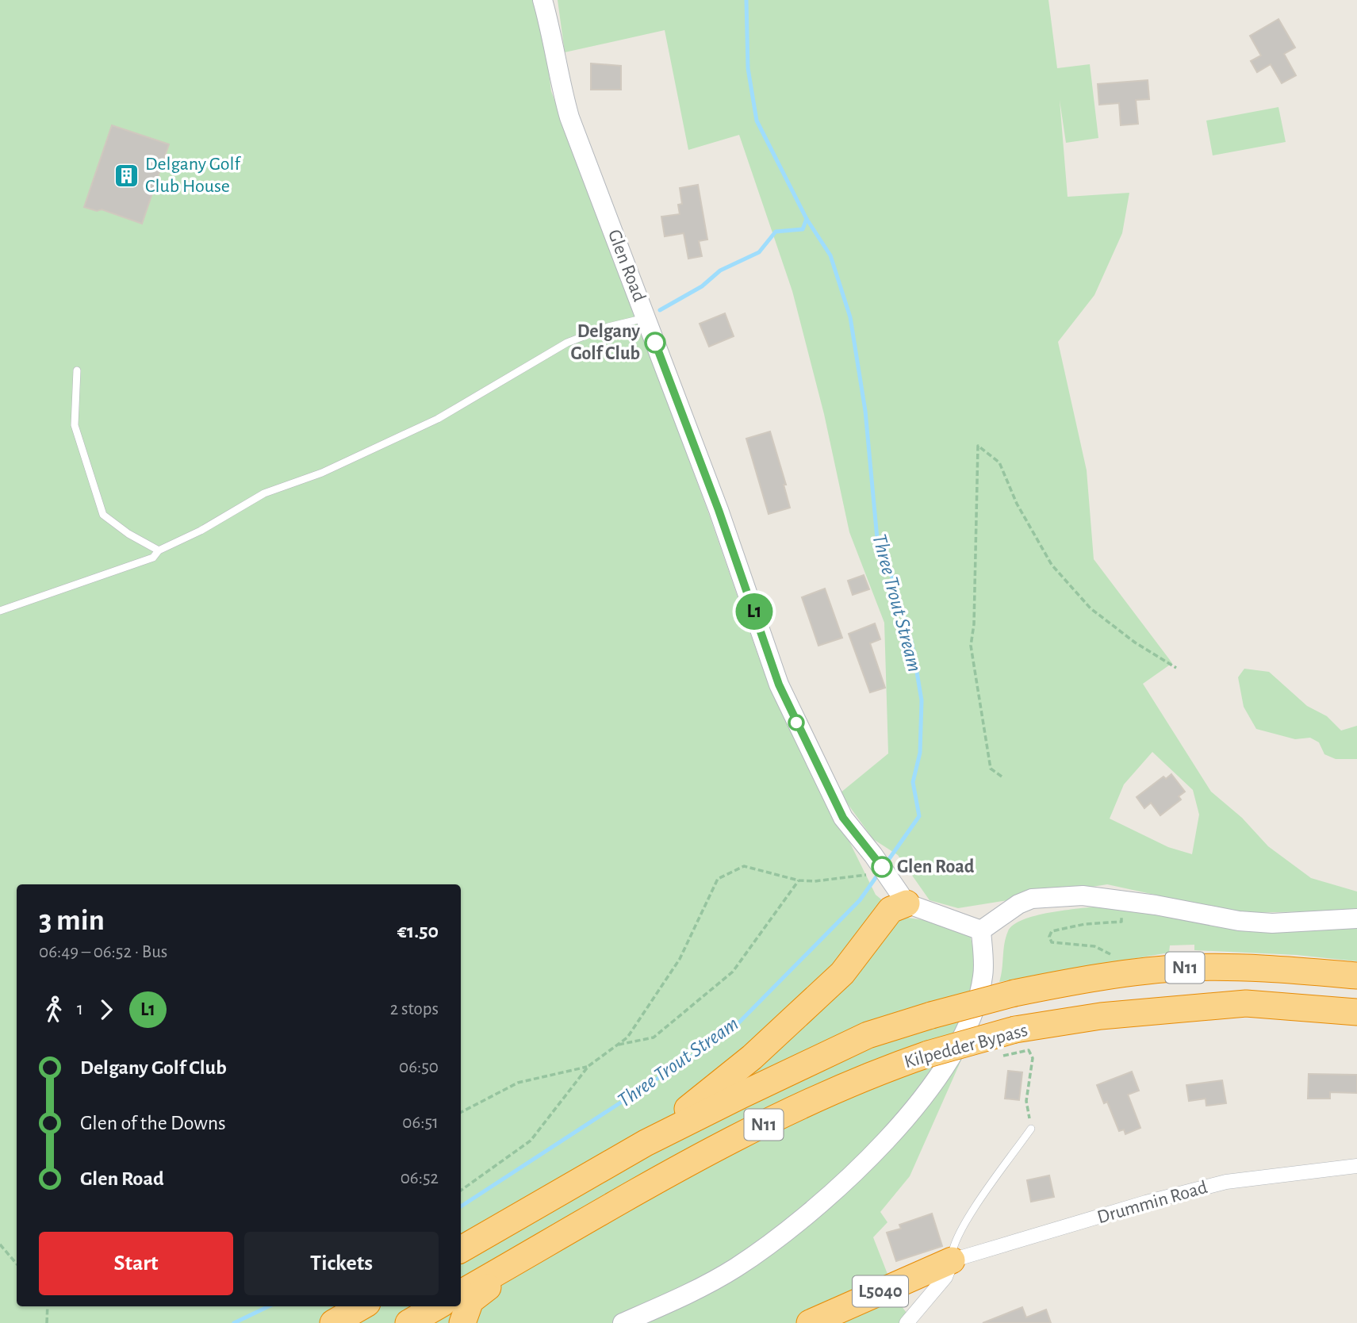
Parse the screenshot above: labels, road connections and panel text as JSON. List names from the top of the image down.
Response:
{
  "streets": {
    "highway": ["N11", "Kilpedder Bypass", "L5040"],
    "main road": ["Glen Road"],
    "street": ["Drummin Road"]
  },
  "crossings": [
    ["Glen Road", "N11"],
    ["N11", "Kilpedder Bypass"],
    ["Drummin Road", "L5040"]
  ],
  "water": ["Three Trout Stream"],
  "places": {
    "building": ["Delgany Golf Club House"],
    "other": ["Delgany Golf Club", "Glen Road"]
  },
  "lines": ["bus line L1"],
  "page": {
    "on_map": "L1",
    "heading": ["3 min", "06:49 – 06:52 · Bus", "€1.50"],
    "legs": ["1", "L1", "2 stops"],
    "list": [
      {
        "name": "Delgany Golf Club",
        "value": "06:50"
      },
      {
        "name": "Glen of the Downs",
        "value": "06:51"
      },
      {
        "name": "Glen Road",
        "value": "06:52"
      }
    ],
    "buttons": ["Start", "Tickets"]
  }
}
